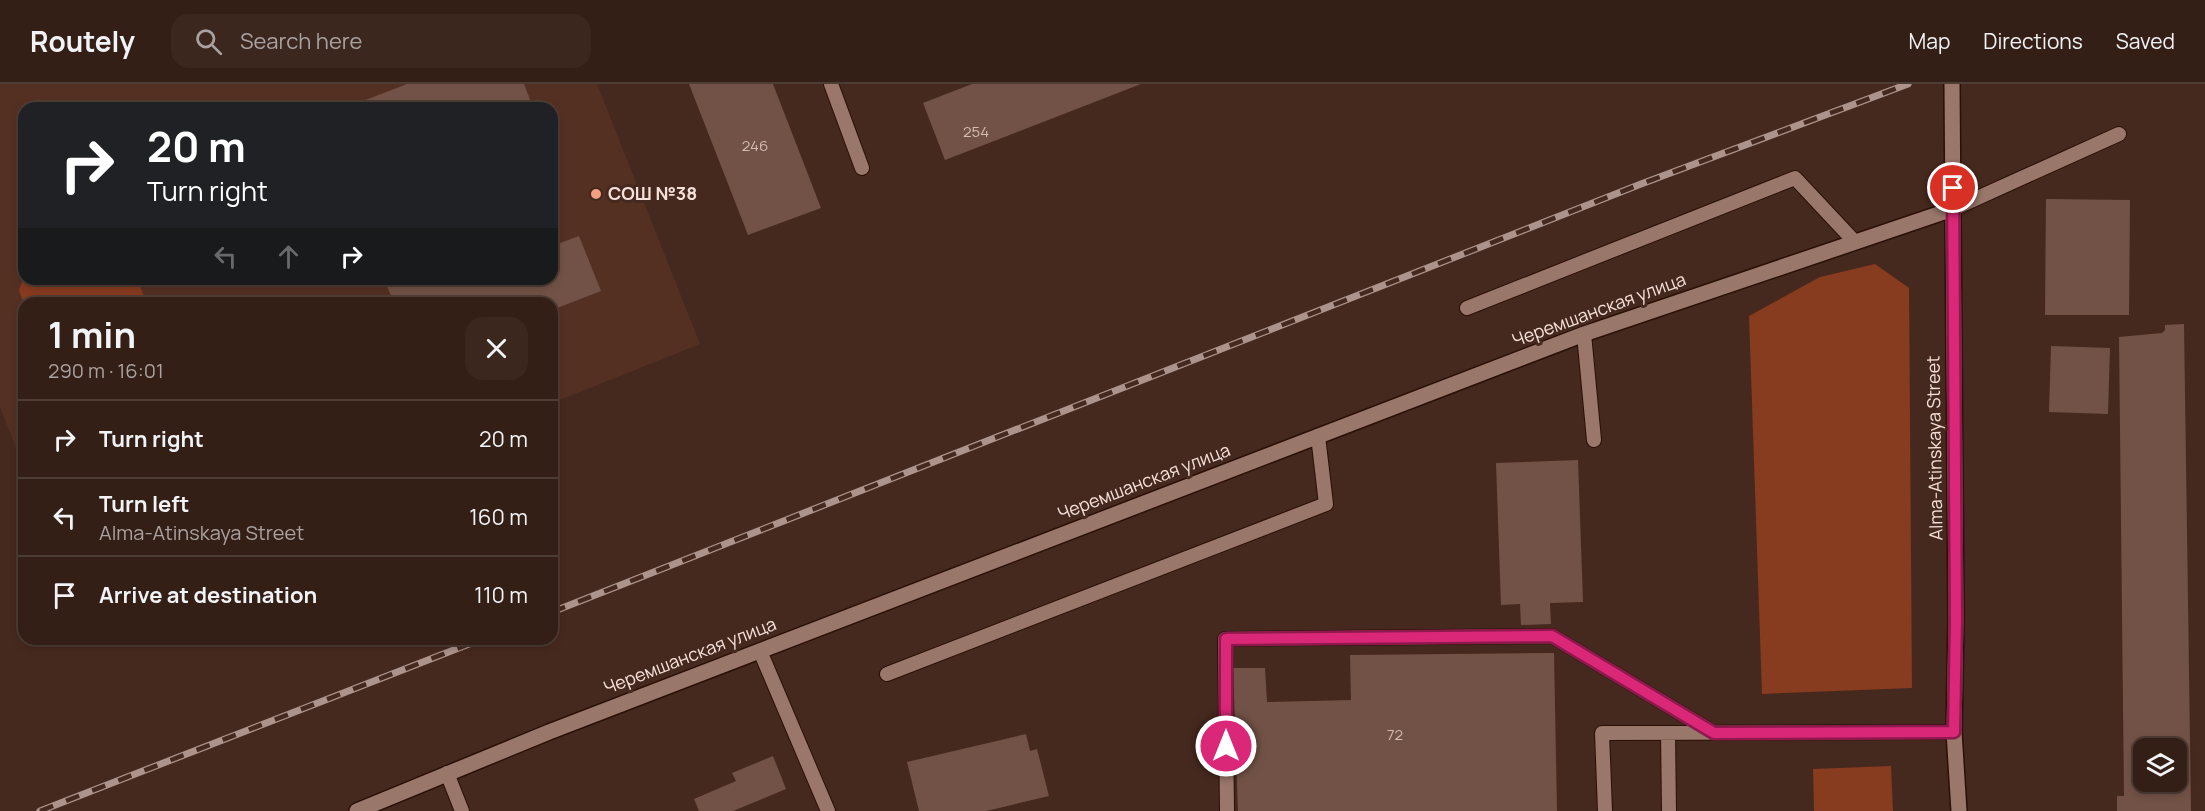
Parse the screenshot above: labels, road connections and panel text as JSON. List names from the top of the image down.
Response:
{
  "streets": {
    "street": ["Черемшанская улица", "Alma-Atinskaya Street"]
  },
  "crossings": [
    ["Черемшанская улица", "Alma-Atinskaya Street"]
  ],
  "places": ["СОШ №38"],
  "house_numbers": ["254", "246", "72"],
  "page": {
    "header": "Routely",
    "search": "Search here",
    "nav": ["Map", "Directions", "Saved"],
    "turn": ["20 m", "Turn right"],
    "heading": ["1 min", "290 m · 16:01"],
    "list": [
      {
        "name": "Turn right",
        "value": "20 m"
      },
      {
        "name": "Turn left",
        "note": "Alma-Atinskaya Street",
        "value": "160 m"
      },
      {
        "name": "Arrive at destination",
        "value": "110 m"
      }
    ]
  }
}
